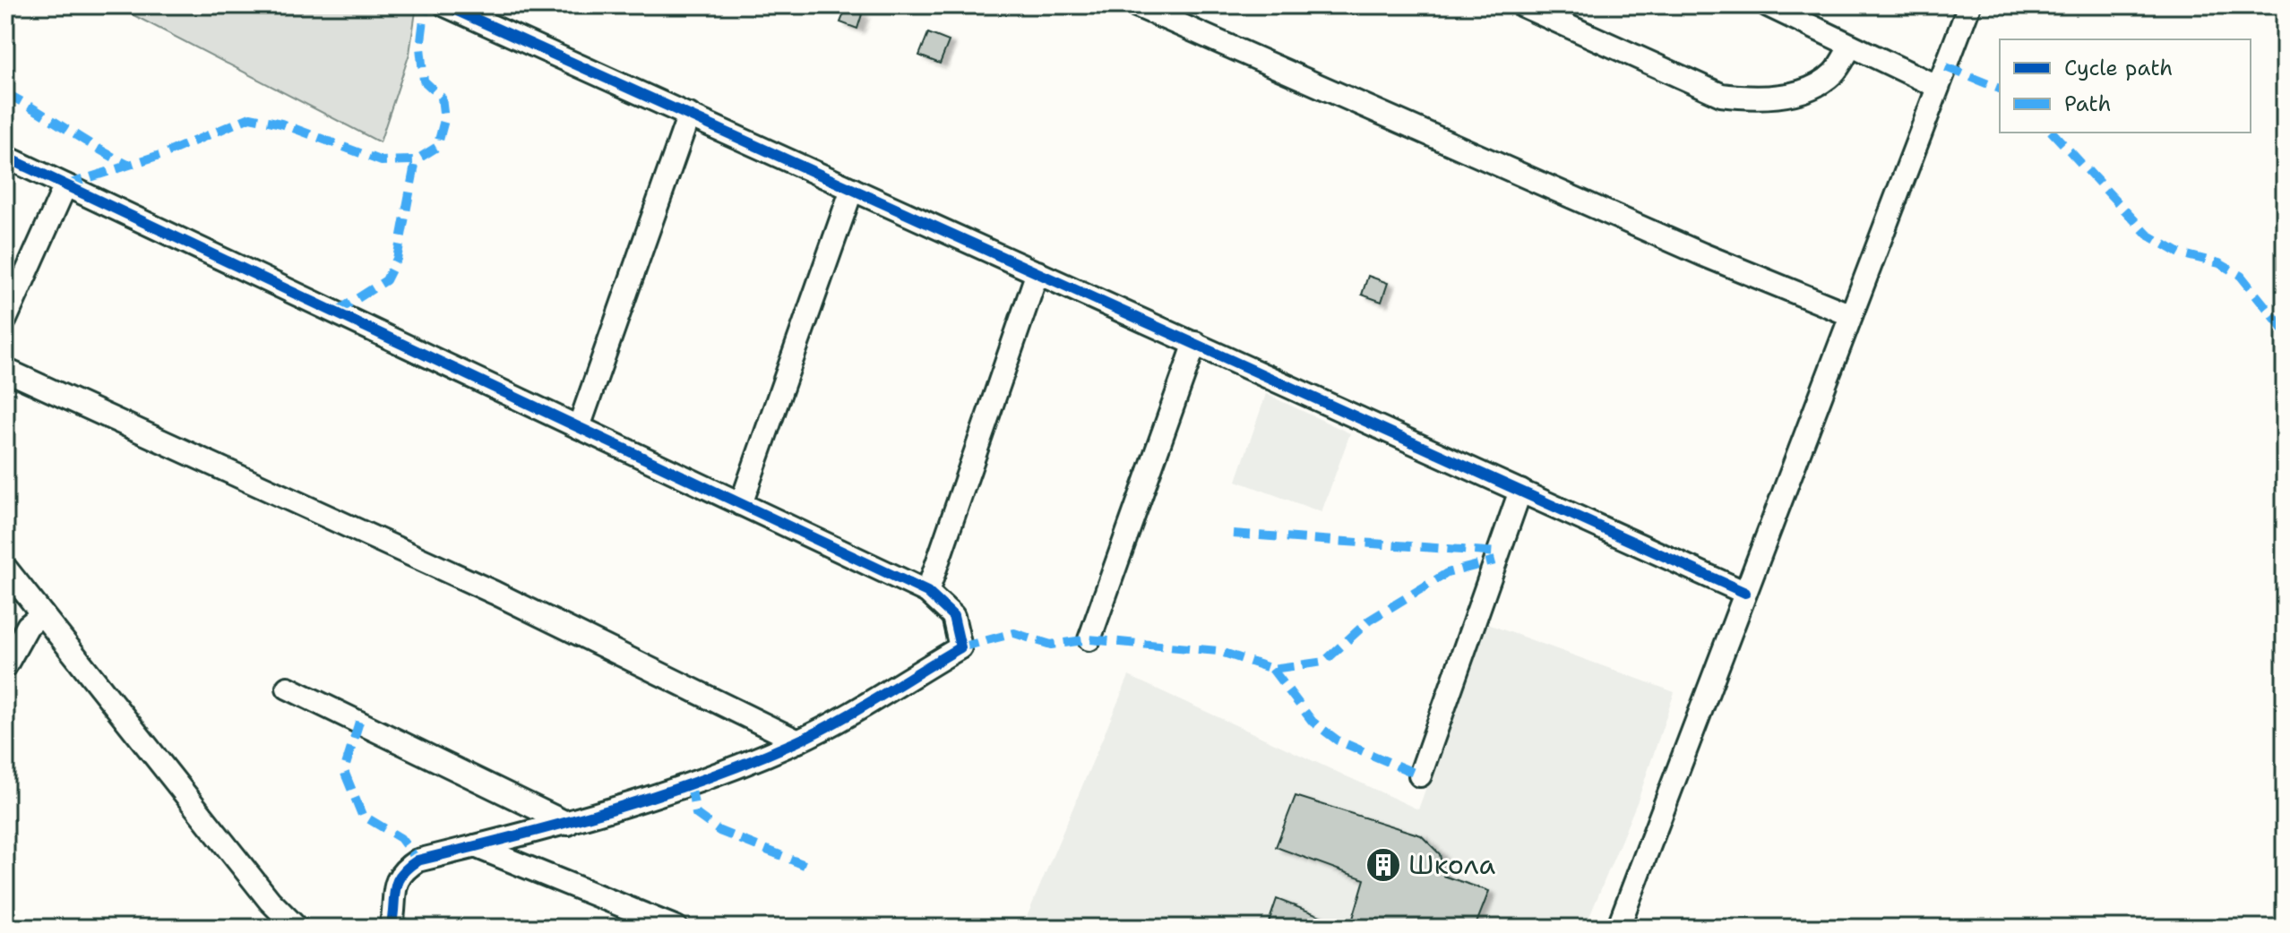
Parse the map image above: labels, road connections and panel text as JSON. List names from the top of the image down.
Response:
{
  "places": {
    "building": ["Школа"]
  },
  "legend": ["Cycle path", "Path"]
}
